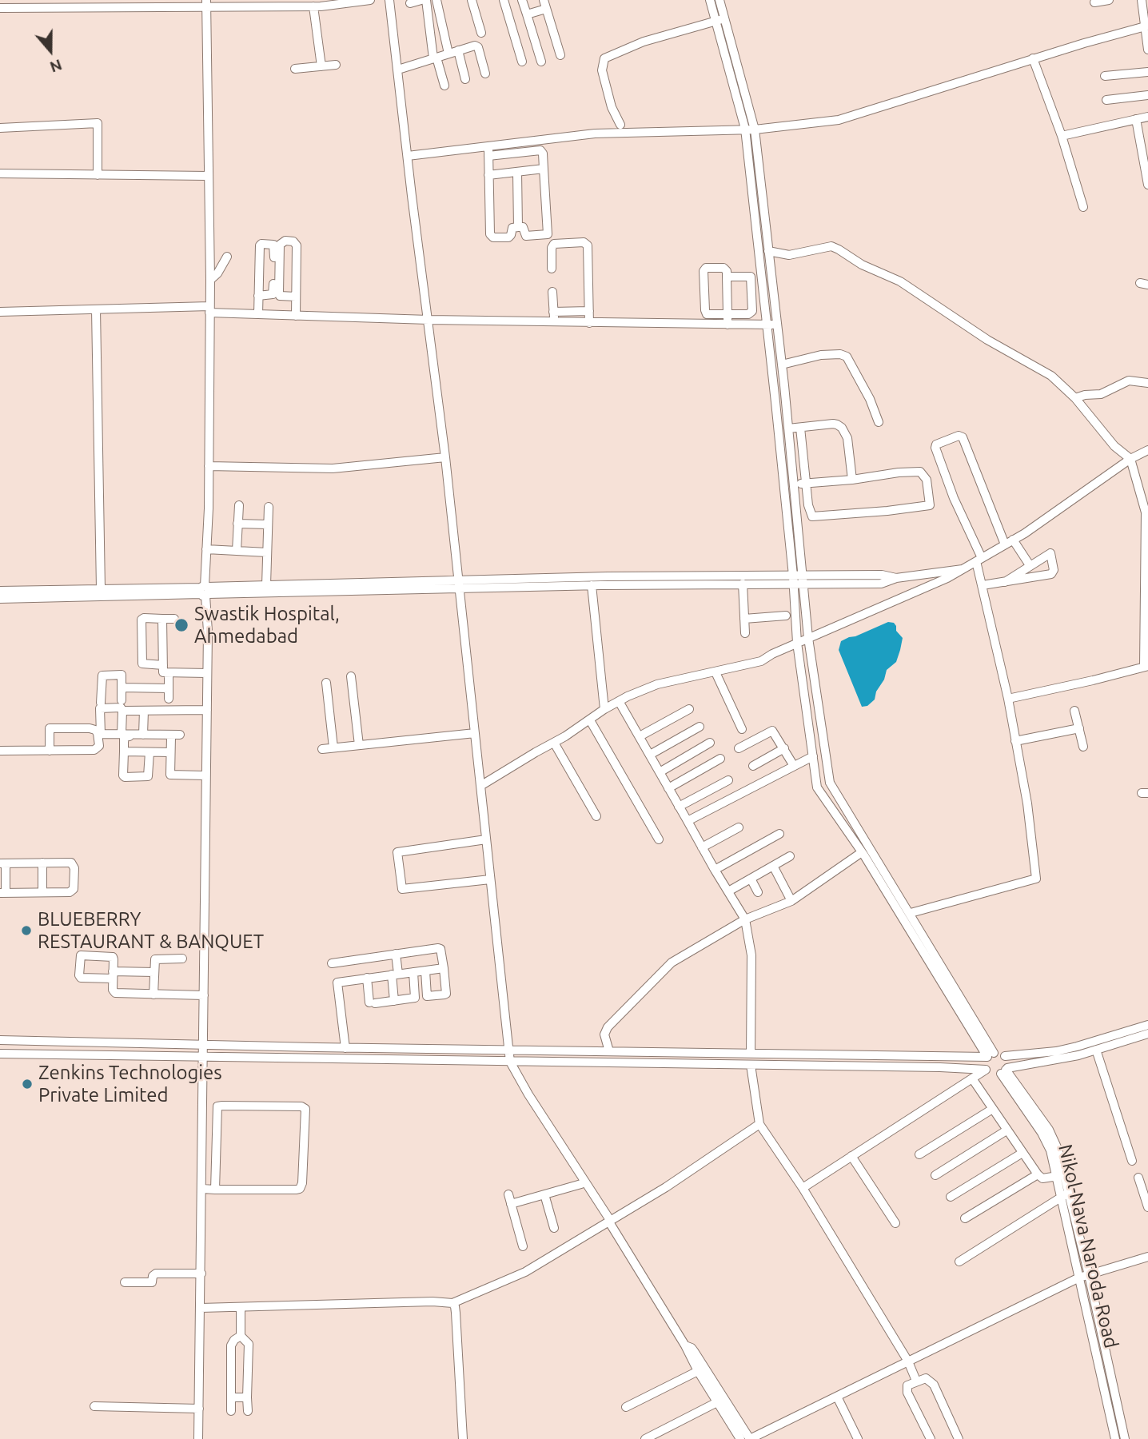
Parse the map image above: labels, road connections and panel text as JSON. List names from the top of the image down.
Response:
{
  "streets": {
    "street": ["Nikol-Nava Naroda Road"]
  },
  "places": ["Swastik Hospital, Ahmedabad", "BLUEBERRY RESTAURANT & BANQUET", "Zenkins Technologies Private Limited"],
  "north": "bottom"
}
